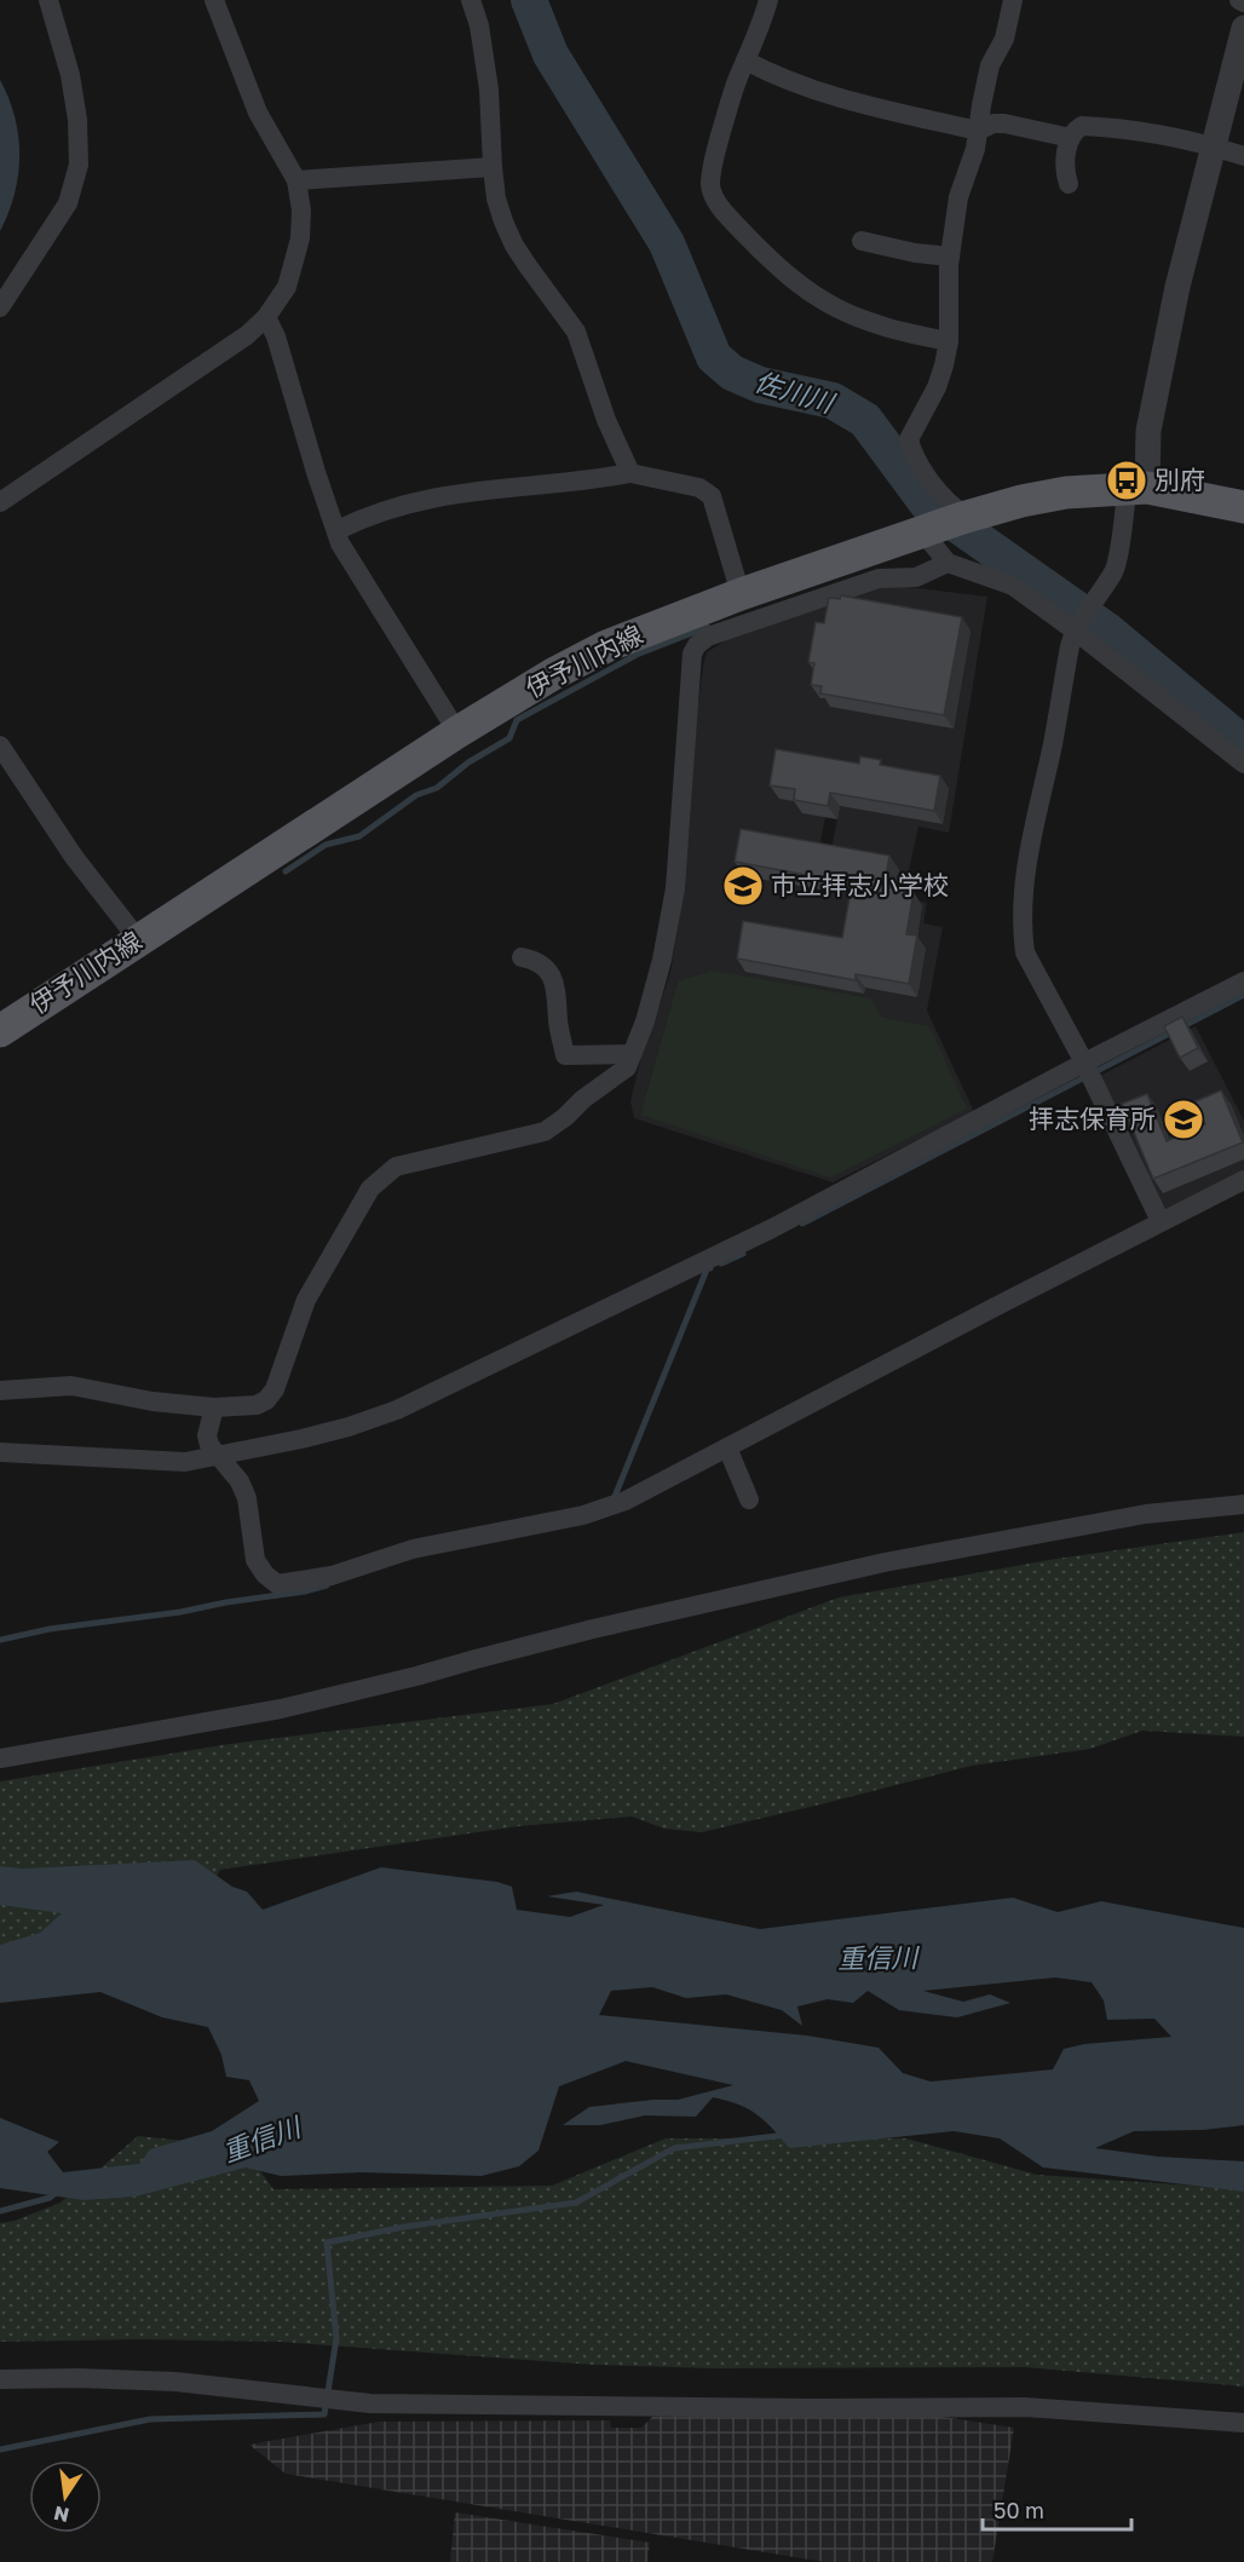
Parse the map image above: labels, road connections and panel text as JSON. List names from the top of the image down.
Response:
{
  "streets": {
    "main road": ["伊予川内線"]
  },
  "water": ["佐川川", "重信川"],
  "places": {
    "bus stop": ["別府"],
    "school or university": ["市立拝志小学校", "拝志保育所"]
  },
  "scale_bar": "50 m",
  "north": "bottom"
}
